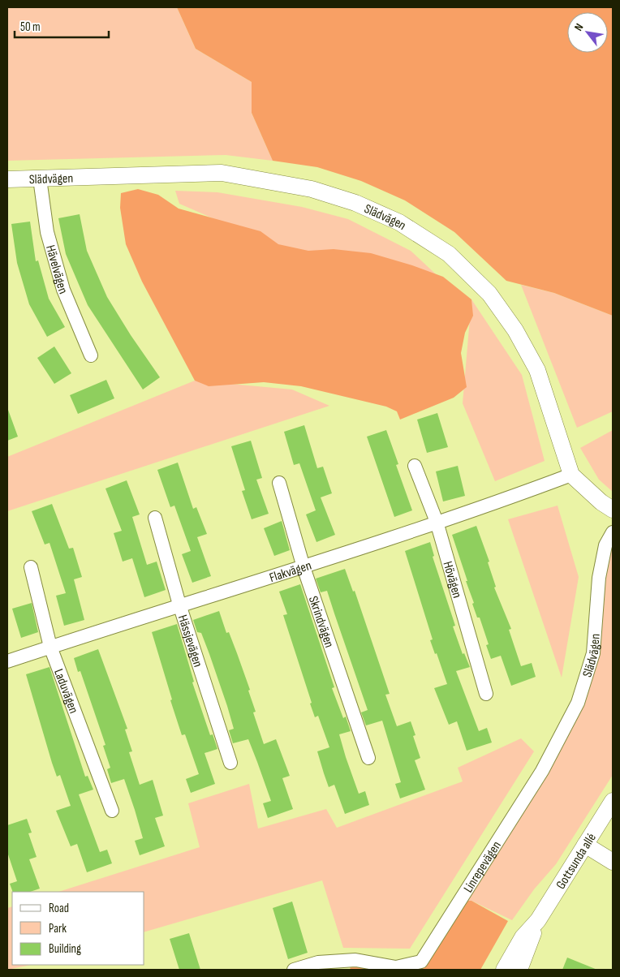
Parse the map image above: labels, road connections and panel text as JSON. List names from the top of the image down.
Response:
{
  "streets": {
    "street": [
      "Slädvägen",
      "Hävelvägen",
      "Flakvägen",
      "Hövägen",
      "Skrindvägen",
      "Hässjevägen",
      "Laduvägen",
      "Gottsunda allé",
      "Linrepevägen"
    ]
  },
  "crossings": [
    ["Slädvägen", "Hävelvägen"],
    ["Slädvägen", "Flakvägen"],
    ["Slädvägen", "Linrepevägen"],
    ["Flakvägen", "Hövägen"],
    ["Flakvägen", "Skrindvägen"],
    ["Flakvägen", "Hässjevägen"],
    ["Flakvägen", "Laduvägen"]
  ],
  "legend": ["Road", "Park", "Building"],
  "scale_bar": "50 m",
  "north": "top left"
}
